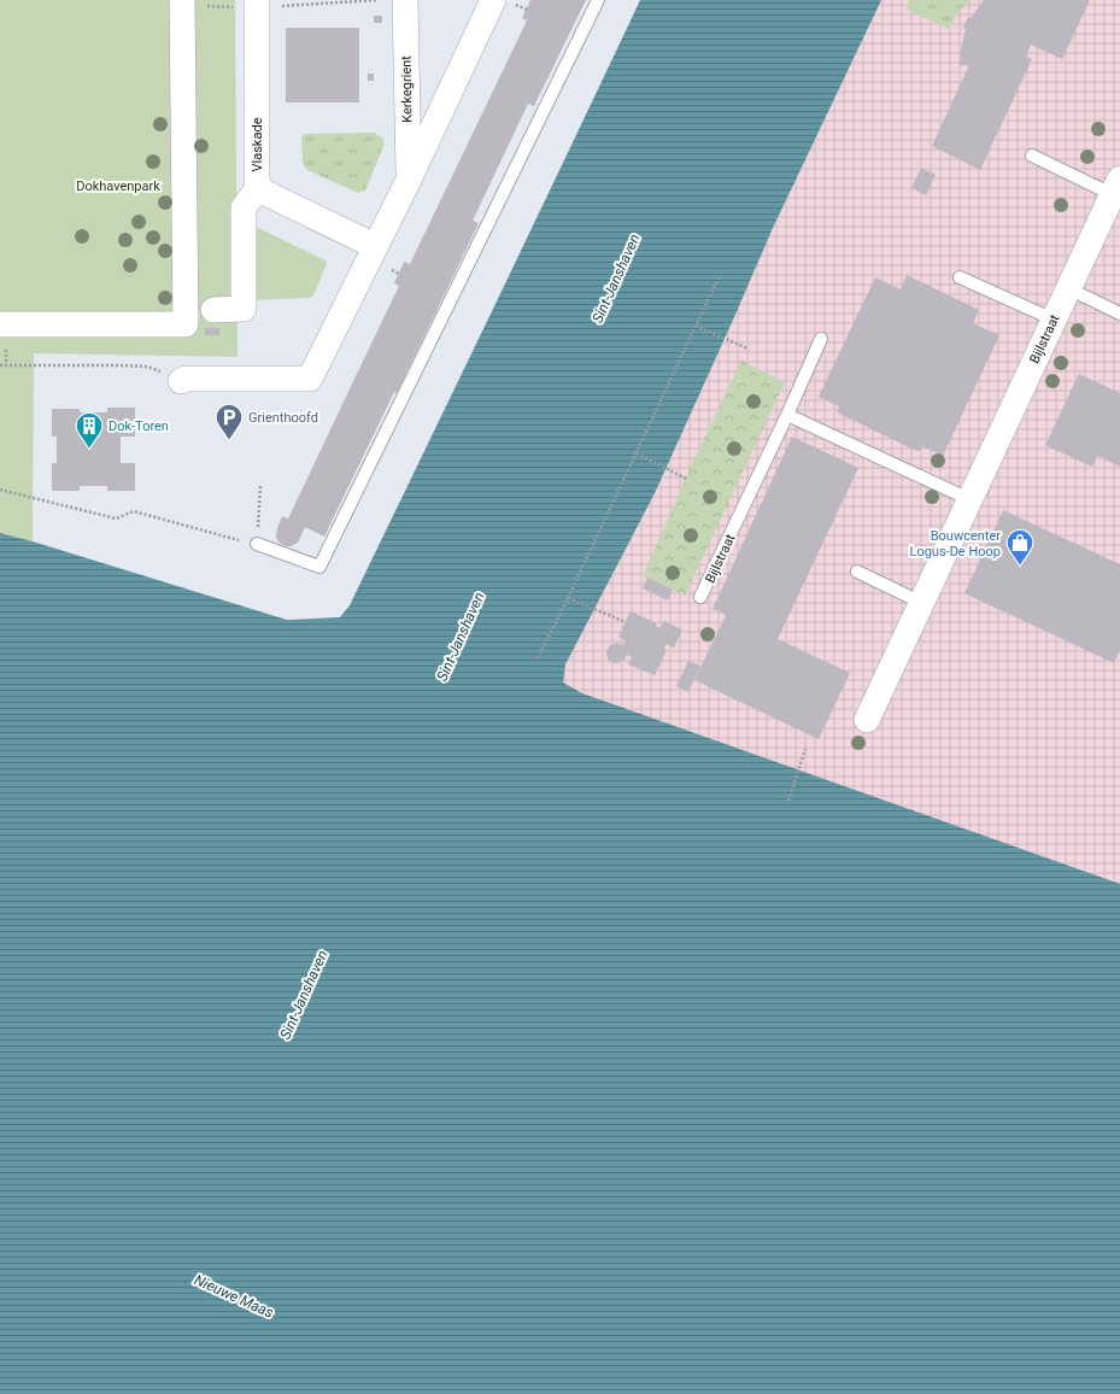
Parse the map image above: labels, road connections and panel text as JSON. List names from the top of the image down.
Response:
{
  "streets": {
    "street": ["Kerkegrient", "Vlaskade", "Bijlstraat"]
  },
  "water": ["Sint-Janshaven", "Nieuwe Maas"],
  "parks": ["Dokhavenpark"],
  "places": {
    "parking": ["Grienthoofd"],
    "building": ["Dok-Toren"],
    "shop": ["Bouwcenter Logus-De Hoop"]
  }
}
